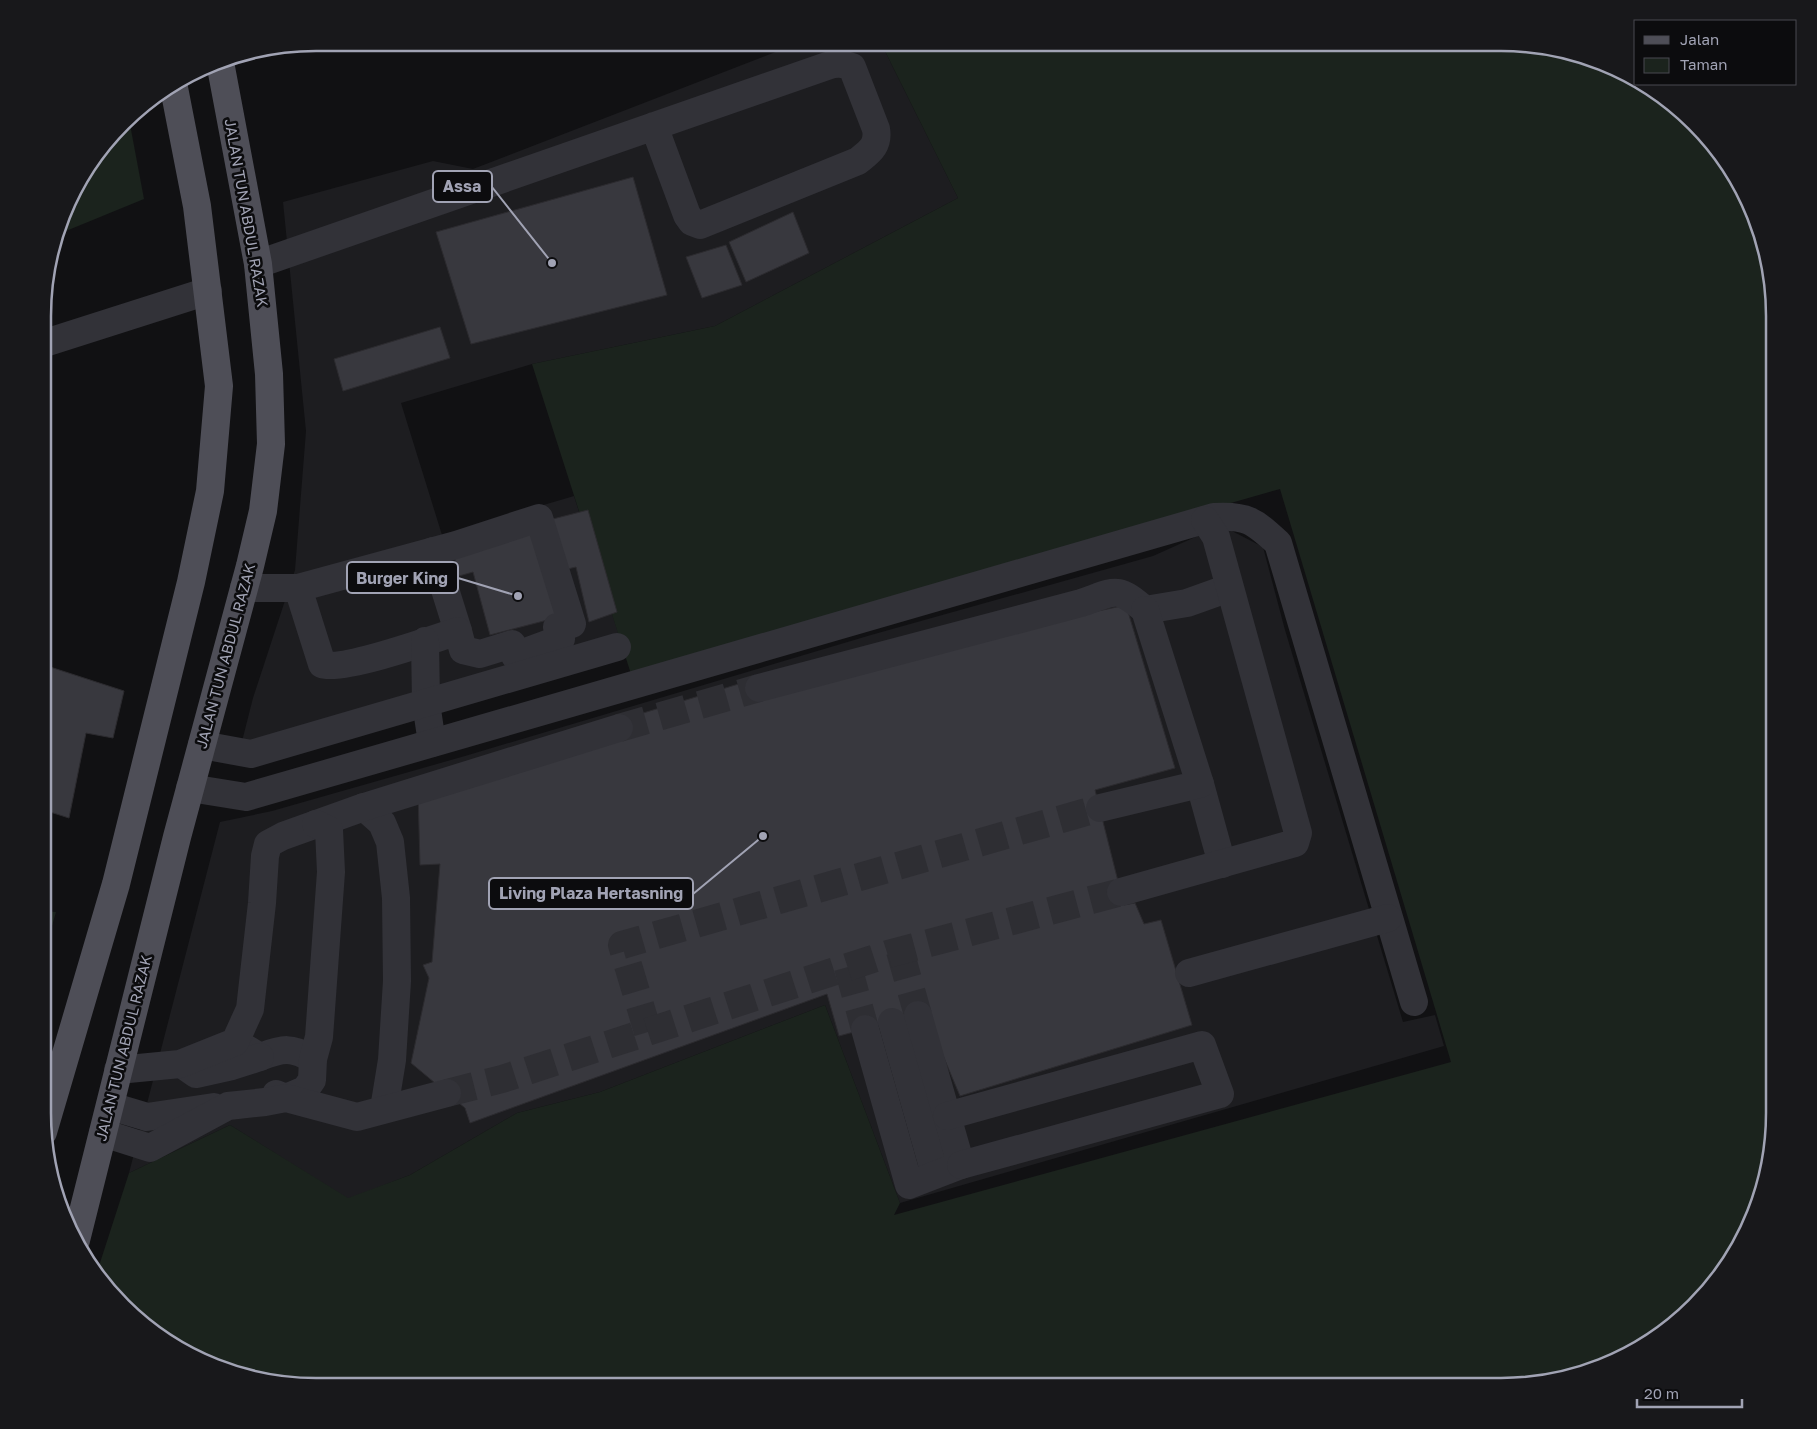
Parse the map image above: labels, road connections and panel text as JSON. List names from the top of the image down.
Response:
{
  "streets": {
    "main road": ["JALAN TUN ABDUL RAZAK"]
  },
  "places": ["Assa", "Burger King", "Living Plaza Hertasning"],
  "legend": ["Jalan", "Taman"],
  "scale_bar": "20 m"
}
